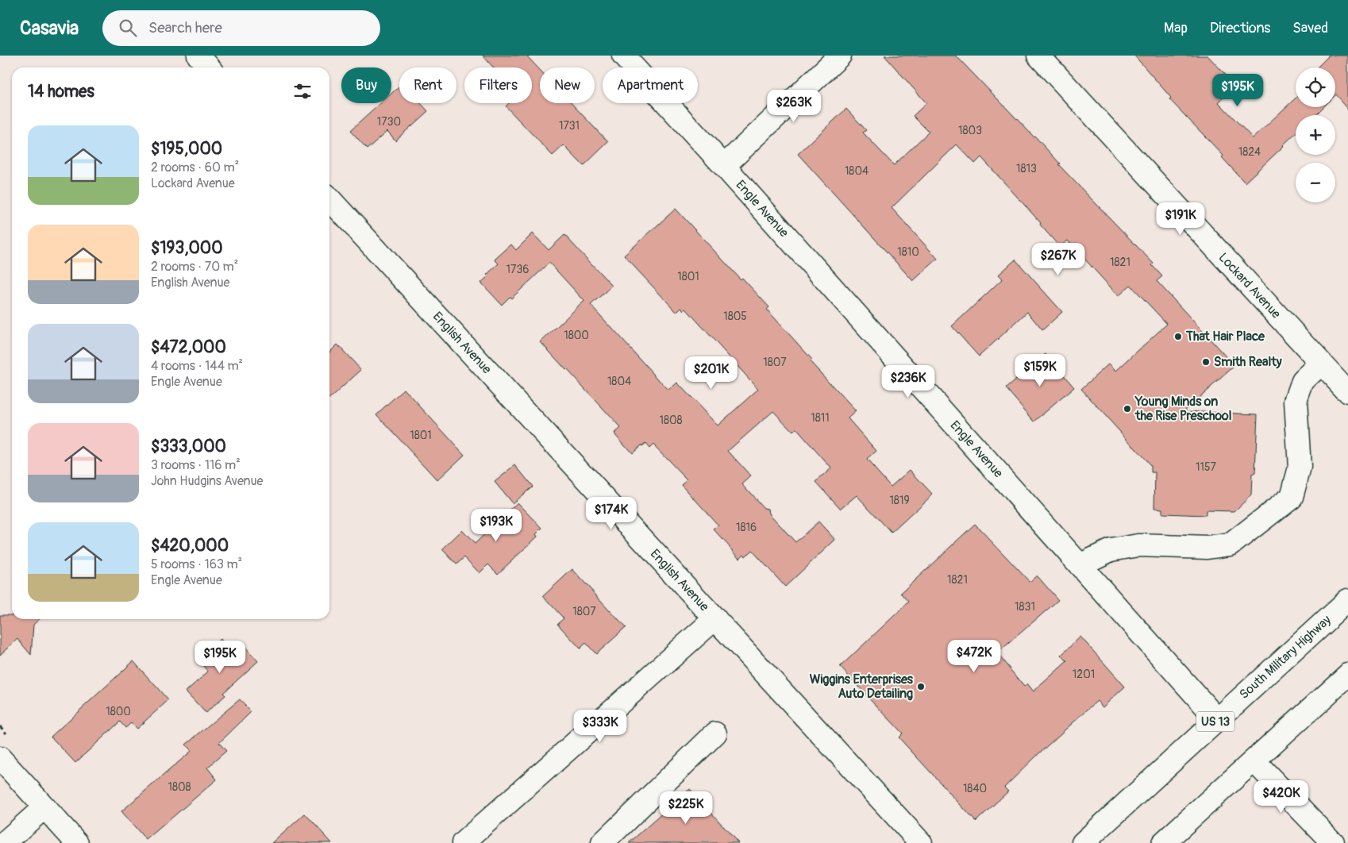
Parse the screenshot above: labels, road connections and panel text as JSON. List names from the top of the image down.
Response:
{
  "streets": {
    "street": [
      "Engle Avenue",
      "Lockard Avenue",
      "English Avenue",
      "South Military Highway",
      "US 13"
    ]
  },
  "crossings": [
    ["Engle Avenue", "South Military Highway"]
  ],
  "places": [
    "That Hair Place",
    "Smith Realty",
    "Young Minds on the Rise Preschool",
    "Wiggins Enterprises Auto Detailing"
  ],
  "house_numbers": [
    "1730",
    "1731",
    "1803",
    "1824",
    "1813",
    "1804",
    "1810",
    "1821",
    "1736",
    "1801",
    "1805",
    "1800",
    "1807",
    "1804",
    "1811",
    "1808",
    "1801",
    "1157",
    "1819",
    "1816",
    "1821",
    "1831",
    "1807",
    "1201",
    "1800",
    "1808",
    "1840"
  ],
  "page": {
    "header": "Casavia",
    "search": "Search here",
    "nav": ["Map", "Directions", "Saved"],
    "map_buttons": ["+", "−"],
    "chip": [
      "Buy",
      "Rent",
      "Filters",
      "New",
      "Apartment"
    ],
    "heading": "14 homes",
    "price": [
      "$195K",
      "$263K",
      "$191K",
      "$267K",
      "$159K",
      "$201K",
      "$236K",
      "$174K",
      "$193K",
      "$472K",
      "$195K",
      "$333K",
      "$420K",
      "$225K"
    ],
    "list": [
      {
        "name": "$195,000",
        "note": "2 rooms · 60 m² · Lockard Avenue"
      },
      {
        "name": "$193,000",
        "note": "2 rooms · 70 m² · English Avenue"
      },
      {
        "name": "$472,000",
        "note": "4 rooms · 144 m² · Engle Avenue"
      },
      {
        "name": "$333,000",
        "note": "3 rooms · 116 m² · John Hudgins Avenue"
      },
      {
        "name": "$420,000",
        "note": "5 rooms · 163 m² · Engle Avenue"
      }
    ]
  }
}
